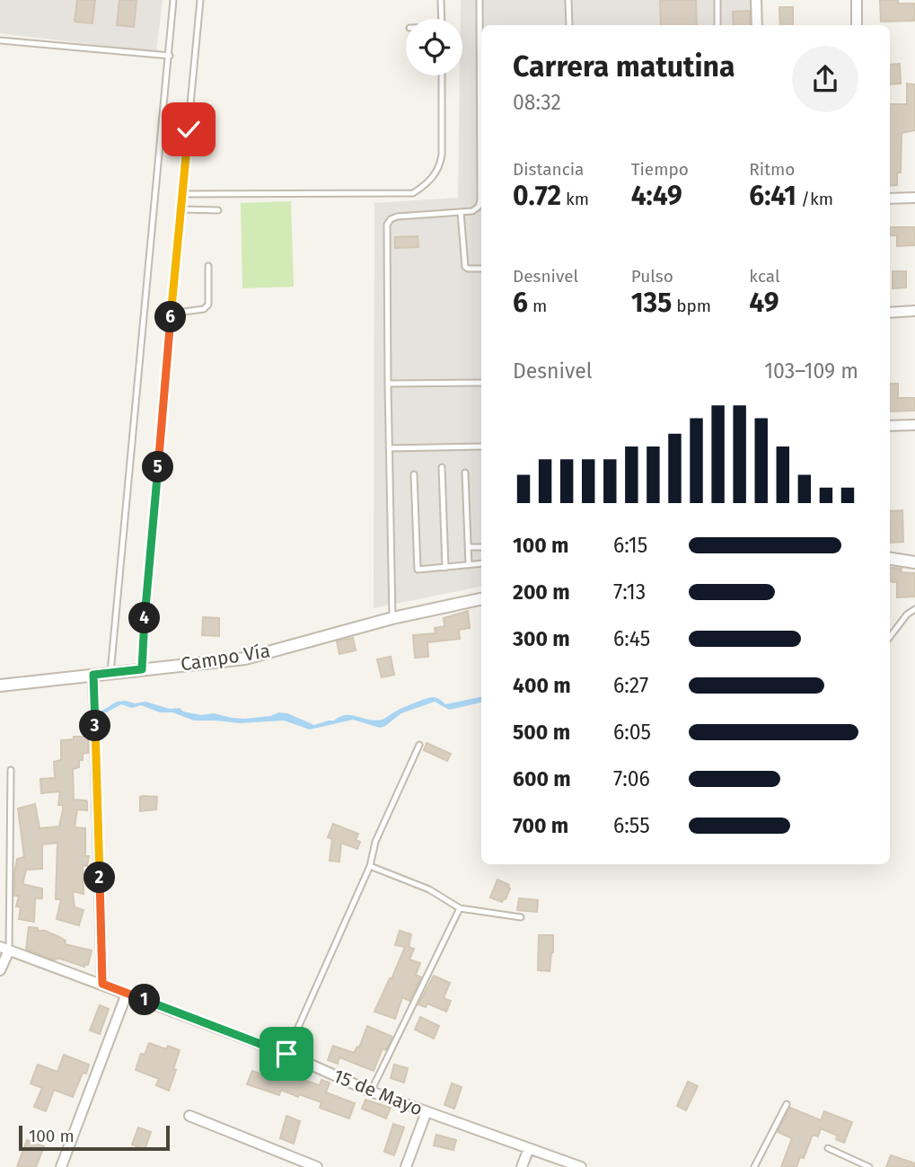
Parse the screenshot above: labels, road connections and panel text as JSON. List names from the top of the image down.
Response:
{
  "streets": {
    "street": ["Campo Vía", "15 de Mayo"]
  },
  "scale_bar": "100 m",
  "page": {
    "heading": ["Carrera matutina", "08:32"],
    "stats": [
      ["Distancia", "0.72 km"],
      ["Tiempo", "4:49"],
      ["Ritmo", "6:41 /km"],
      ["Desnivel", "6 m"],
      ["Pulso", "135 bpm"],
      ["kcal", "49"]
    ],
    "pins": [
      "6",
      "5",
      "4",
      "3",
      "2",
      "1"
    ],
    "chart": ["Desnivel", "103–109 m"],
    "list": [
      {
        "name": "100 m",
        "note": "6:15"
      },
      {
        "name": "200 m",
        "note": "7:13"
      },
      {
        "name": "300 m",
        "note": "6:45"
      },
      {
        "name": "400 m",
        "note": "6:27"
      },
      {
        "name": "500 m",
        "note": "6:05"
      },
      {
        "name": "600 m",
        "note": "7:06"
      },
      {
        "name": "700 m",
        "note": "6:55"
      }
    ],
    "scale": "100 m"
  }
}
